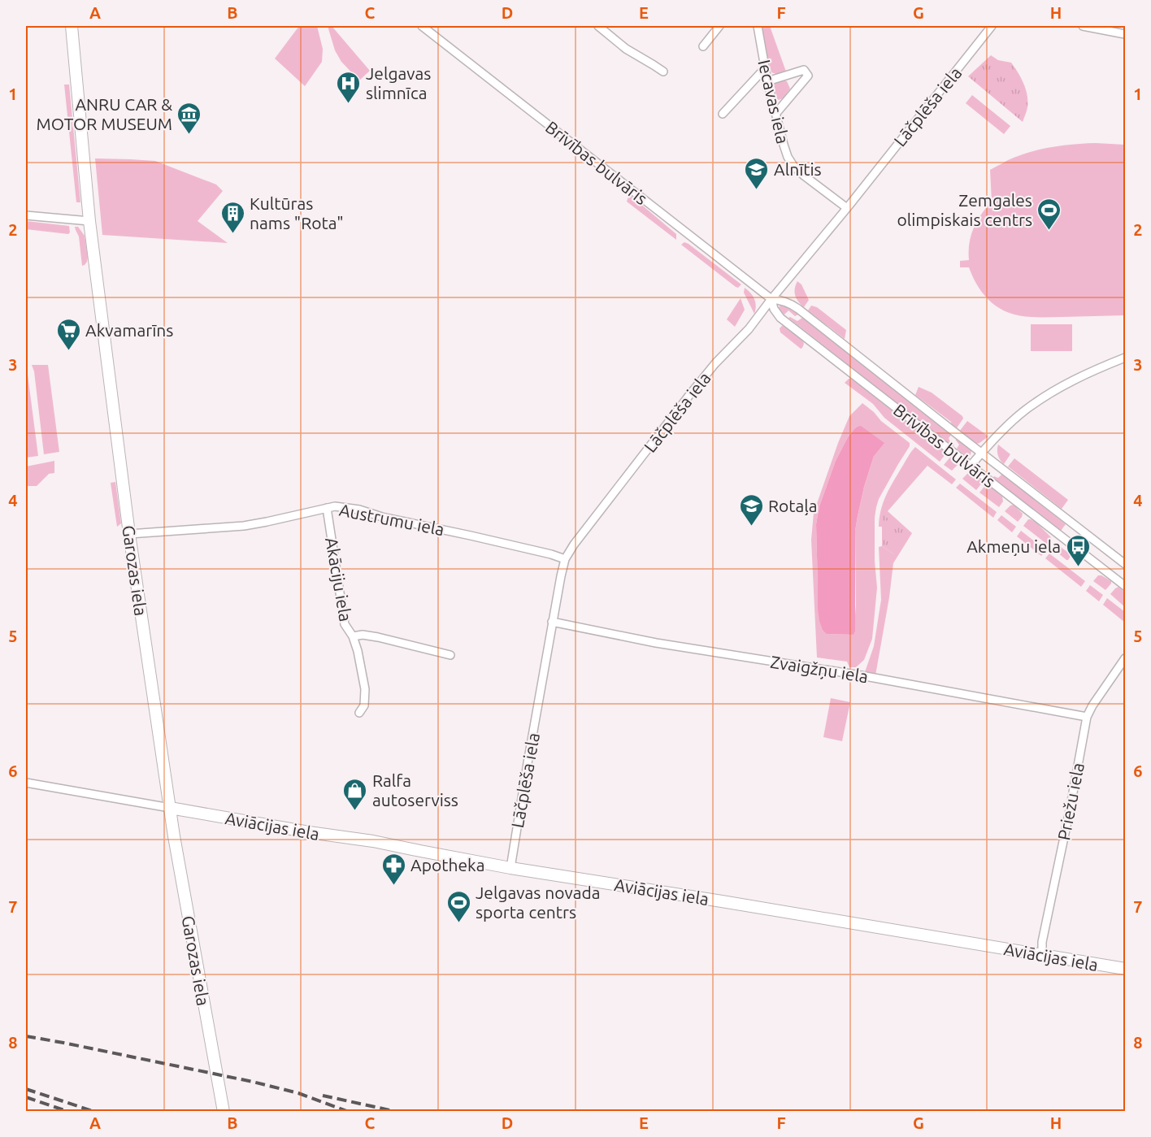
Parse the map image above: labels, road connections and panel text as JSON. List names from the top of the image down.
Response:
{
  "streets": {
    "main road": ["Garozas iela", "Aviācijas iela"],
    "street": [
      "Iecavas iela",
      "Lāčplēša iela",
      "Brīvības bulvāris",
      "Austrumu iela",
      "Akāciju iela",
      "Zvaigžņu iela",
      "Priežu iela"
    ]
  },
  "crossings": [
    ["Iecavas iela", "Lāčplēša iela"],
    ["Lāčplēša iela", "Brīvības bulvāris"],
    ["Lāčplēša iela", "Austrumu iela"],
    ["Lāčplēša iela", "Zvaigžņu iela"],
    ["Lāčplēša iela", "Aviācijas iela"],
    ["Austrumu iela", "Garozas iela"],
    ["Austrumu iela", "Akāciju iela"],
    ["Garozas iela", "Aviācijas iela"],
    ["Zvaigžņu iela", "Priežu iela"],
    ["Priežu iela", "Aviācijas iela"]
  ],
  "places": {
    "hospital": ["Jelgavas slimnīca"],
    "museum": ["ANRU CAR & MOTOR MUSEUM"],
    "school or university": ["Alnītis", "Rotaļa"],
    "sports": ["Zemgales olimpiskais centrs", "Jelgavas novada sporta centrs"],
    "building": ["Kultūras nams \"Rota\""],
    "supermarket": ["Akvamarīns"],
    "bus stop": ["Akmeņu iela"],
    "shop": ["Ralfa autoserviss"],
    "pharmacy": ["Apotheka"]
  },
  "grid": {
    "columns": [
      "A",
      "B",
      "C",
      "D",
      "E",
      "F",
      "G",
      "H"
    ],
    "rows": [
      "1",
      "2",
      "3",
      "4",
      "5",
      "6",
      "7",
      "8"
    ]
  }
}
